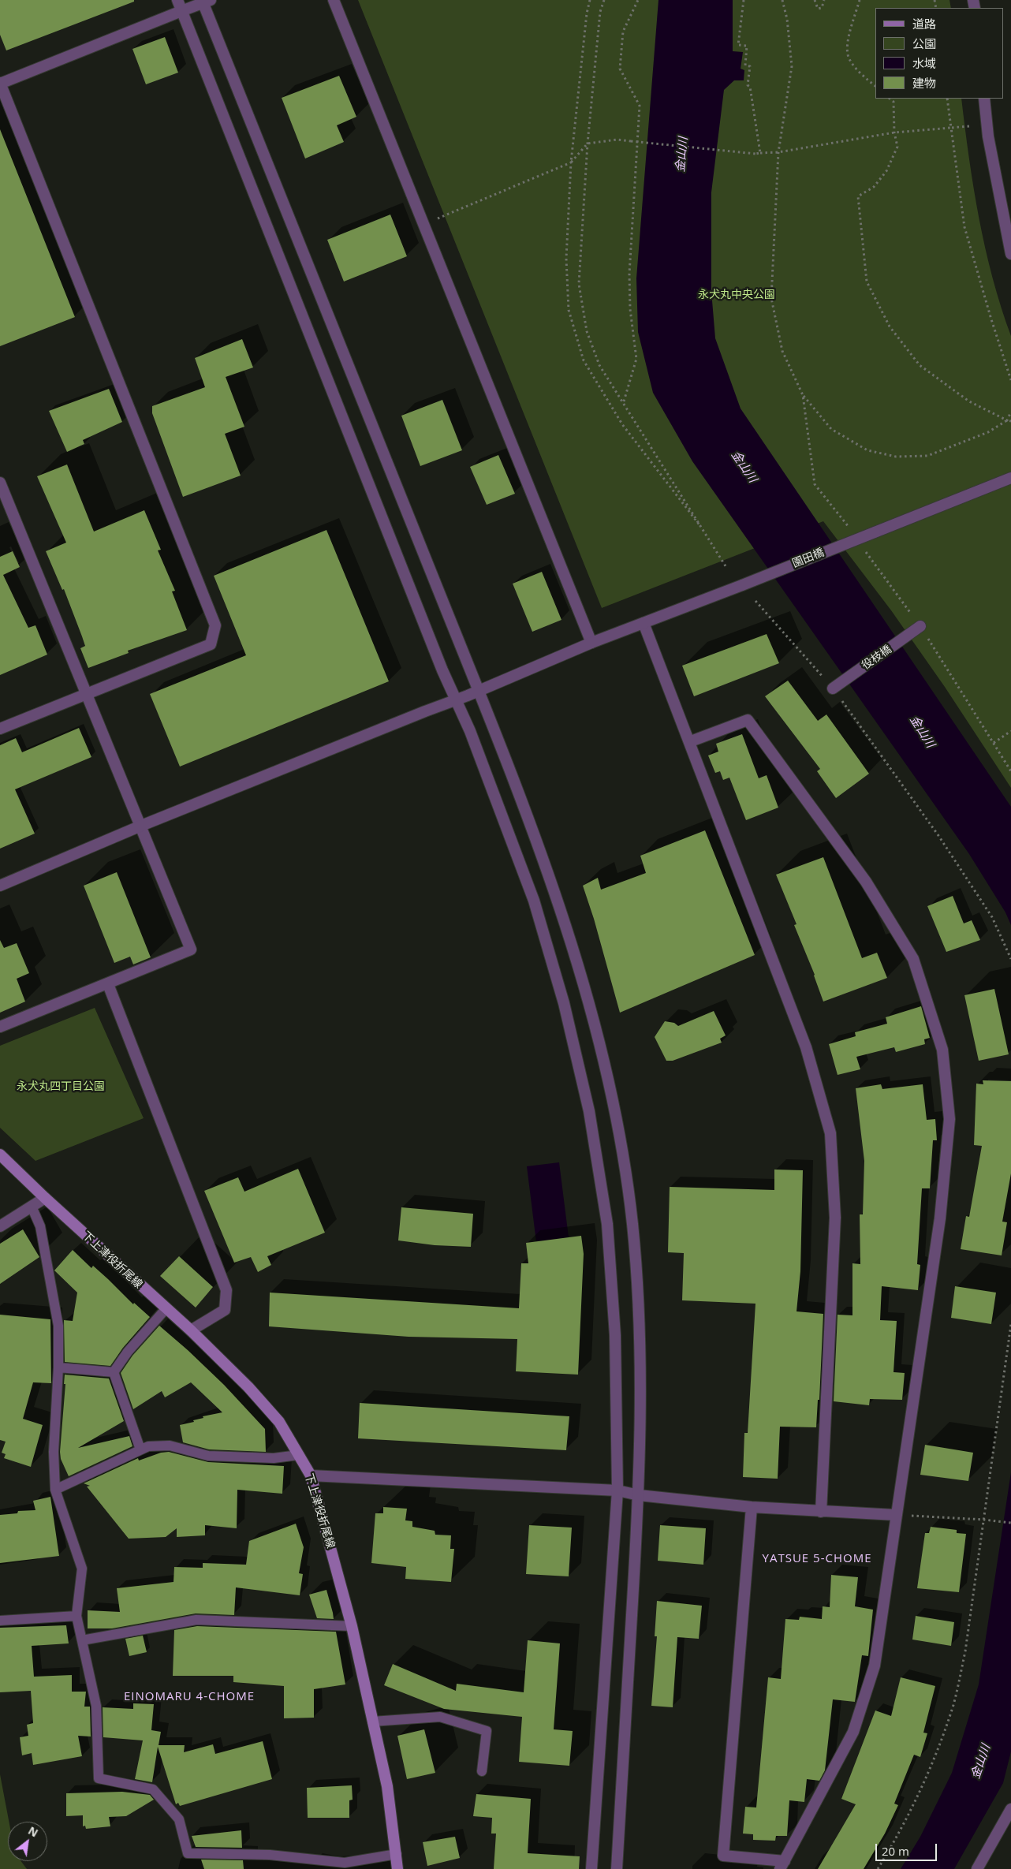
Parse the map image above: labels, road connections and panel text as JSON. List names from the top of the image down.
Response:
{
  "streets": {
    "main road": ["下上津役折尾線"],
    "street": ["園田橋", "役枝橋"]
  },
  "districts": ["YATSUE 5-CHOME", "EINOMARU 4-CHOME"],
  "water": ["金山川"],
  "parks": ["永犬丸中央公園", "永犬丸四丁目公園"],
  "legend": [
    "道路",
    "公園",
    "水域",
    "建物"
  ],
  "scale_bar": "20 m",
  "north": "top right"
}
